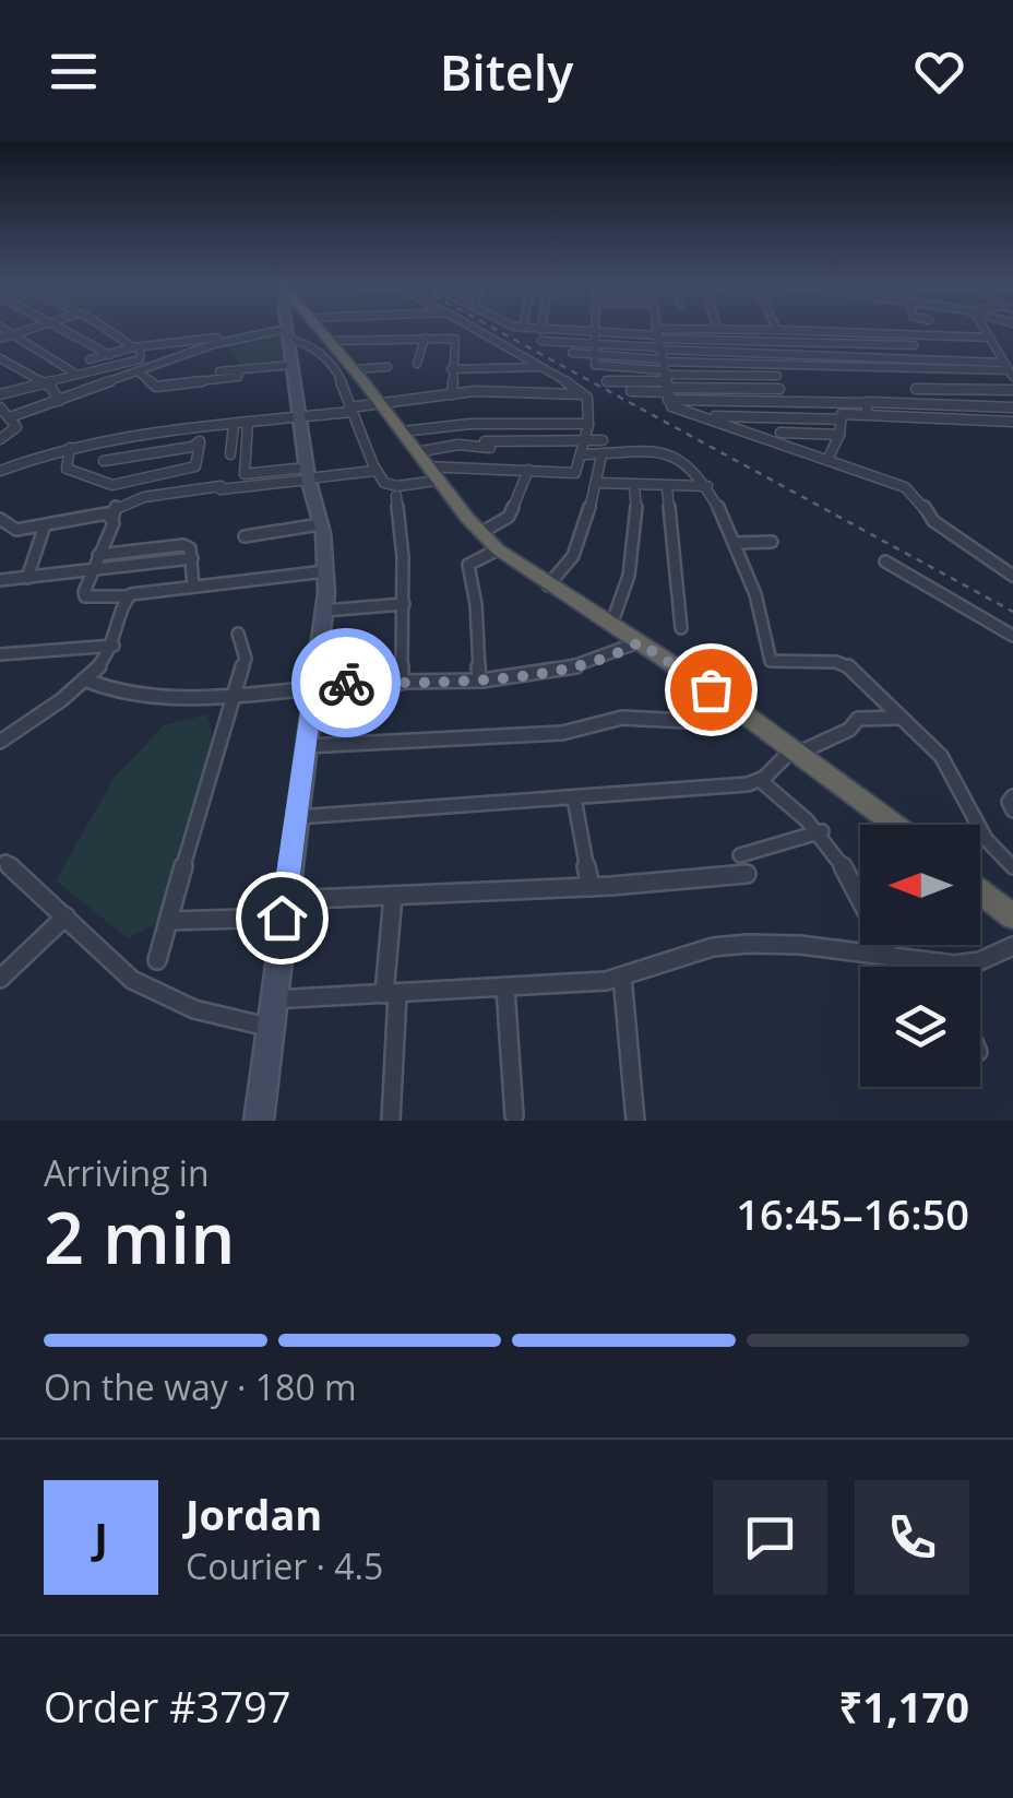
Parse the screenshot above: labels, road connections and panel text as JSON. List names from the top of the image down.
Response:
{
  "north": "left",
  "page": {
    "header": "Bitely",
    "heading": ["2 min", "Arriving in", "16:45–16:50"],
    "panel": [
      "Jordan",
      "Courier · 4.5",
      "Order #3797",
      "₹1,170"
    ],
    "bar": "On the way · 180 m",
    "round": "J"
  }
}
